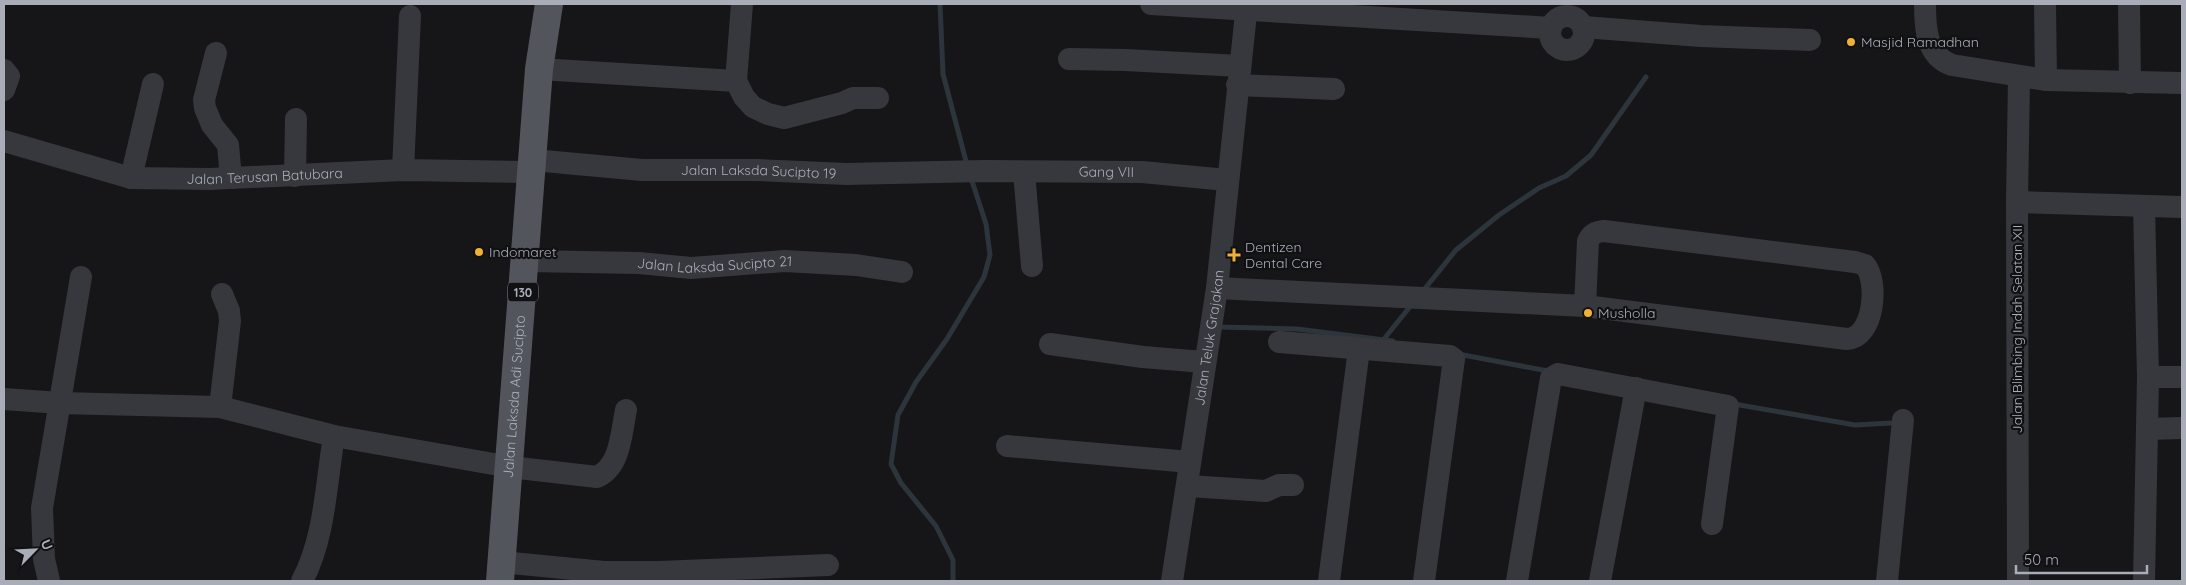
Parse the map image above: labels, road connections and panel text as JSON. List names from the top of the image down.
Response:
{
  "streets": {
    "main road": ["130", "Jalan Laksda Adi Sucipto"],
    "street": [
      "Jalan Laksda Sucipto 19",
      "Gang VII",
      "Jalan Terusan Batubara",
      "Jalan Laksda Sucipto 21",
      "Jalan Blimbing Indah Selatan XII",
      "Jalan Teluk Grajakan"
    ]
  },
  "crossings": [
    ["Jalan Laksda Sucipto 19", "Gang VII"],
    ["Jalan Laksda Sucipto 19", "Jalan Terusan Batubara"],
    ["Jalan Laksda Sucipto 19", "Jalan Laksda Adi Sucipto"],
    ["Gang VII", "Jalan Teluk Grajakan"],
    ["Jalan Terusan Batubara", "Jalan Laksda Adi Sucipto"],
    ["Jalan Laksda Sucipto 21", "Jalan Laksda Adi Sucipto"]
  ],
  "places": {
    "other": ["Masjid Ramadhan", "Indomaret", "Musholla"],
    "health": ["Dentizen Dental Care"]
  },
  "scale_bar": "50 m",
  "north": "top right"
}
